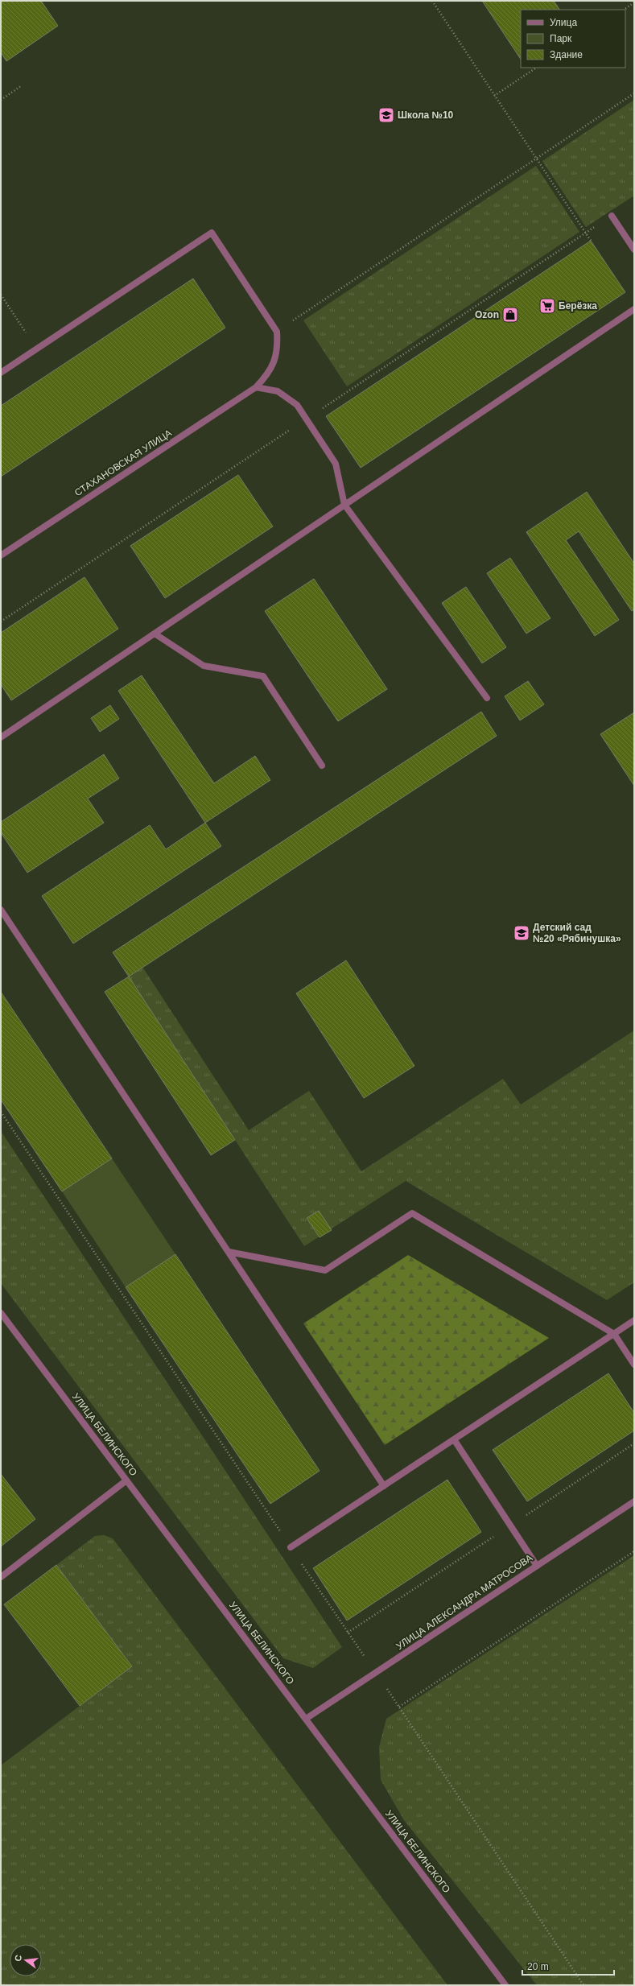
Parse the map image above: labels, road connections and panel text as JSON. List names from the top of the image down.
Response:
{
  "streets": {
    "street": ["СТАХАНОВСКАЯ УЛИЦА", "УЛИЦА БЕЛИНСКОГО", "УЛИЦА АЛЕКСАНДРА МАТРОСОВА"]
  },
  "crossings": [
    ["УЛИЦА БЕЛИНСКОГО", "УЛИЦА АЛЕКСАНДРА МАТРОСОВА"]
  ],
  "places": {
    "school or university": ["Школа №10", "Детский сад №20 «Рябинушка»"],
    "supermarket": ["Берёзка"],
    "shop": ["Ozon"]
  },
  "legend": ["Улица", "Парк", "Здание"],
  "scale_bar": "20 m",
  "north": "left"
}
